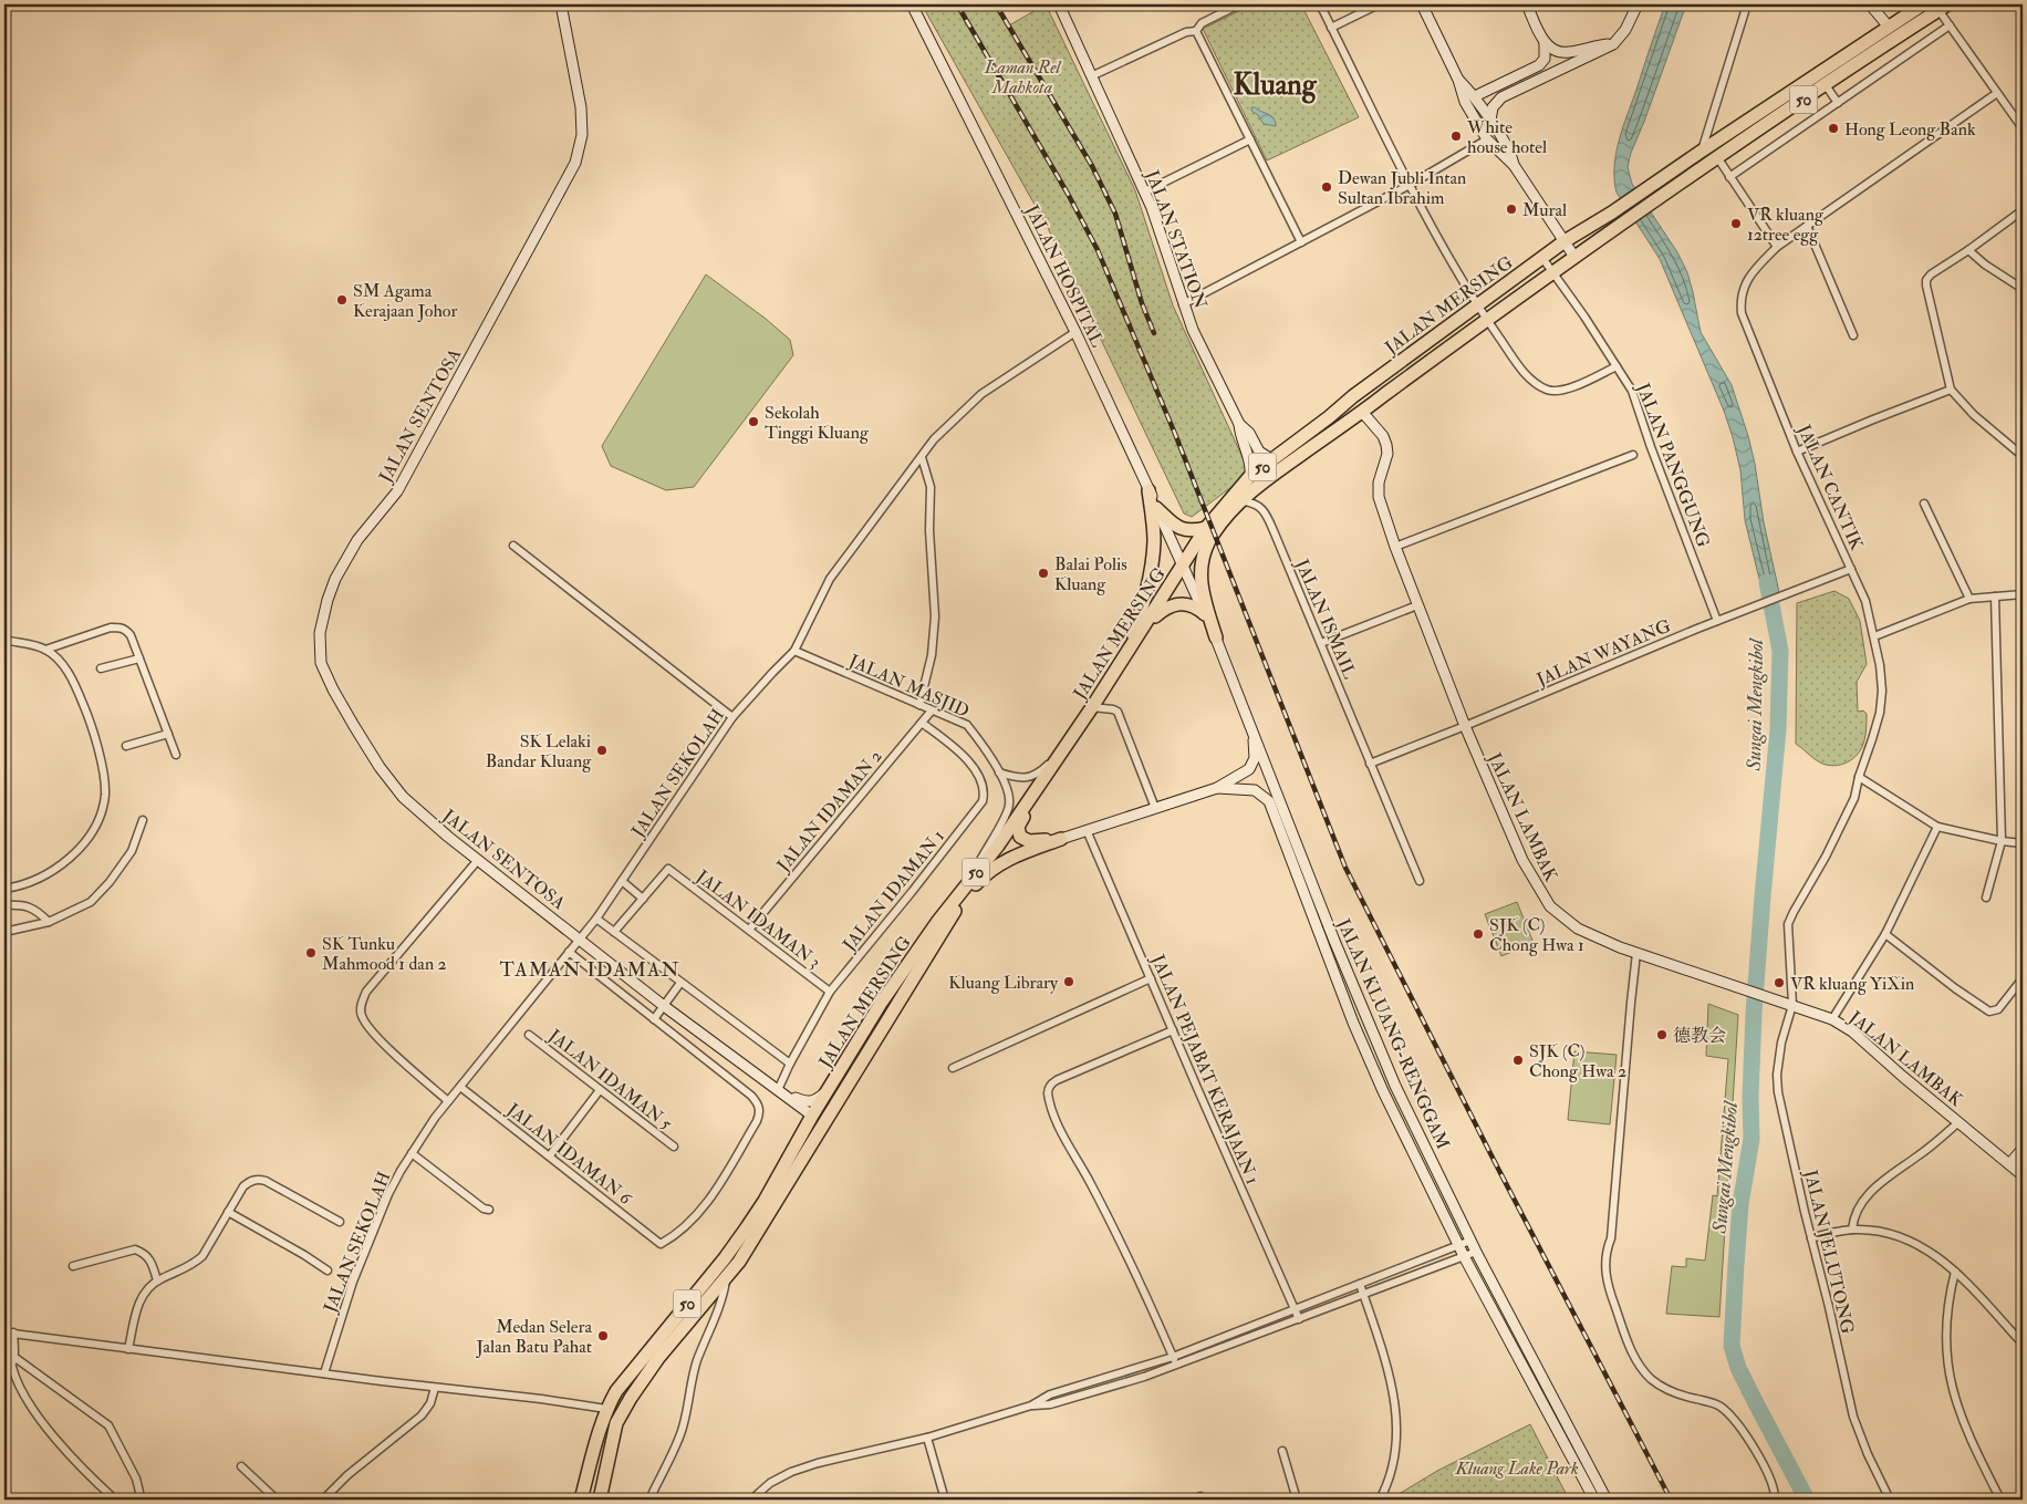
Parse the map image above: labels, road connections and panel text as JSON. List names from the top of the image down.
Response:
{
  "streets": {
    "highway": ["50", "JALAN MERSING"],
    "street": [
      "JALAN STATION",
      "JALAN HOSPITAL",
      "JALAN SENTOSA",
      "JALAN PANGGUNG",
      "JALAN CANTIK",
      "JALAN ISMAIL",
      "JALAN WAYANG",
      "JALAN MASJID",
      "JALAN SEKOLAH",
      "JALAN IDAMAN 2",
      "JALAN LAMBAK",
      "JALAN IDAMAN 1",
      "JALAN IDAMAN 3",
      "JALAN KLUANG-RENGGAM",
      "JALAN PEJABAT KERAJAAN 1",
      "JALAN IDAMAN 5",
      "JALAN IDAMAN 6",
      "JALAN JELUTONG"
    ]
  },
  "crossings": [
    ["JALAN STATION", "JALAN MERSING"],
    ["JALAN HOSPITAL", "JALAN MERSING"],
    ["JALAN HOSPITAL", "JALAN SEKOLAH"],
    ["JALAN HOSPITAL", "JALAN KLUANG-RENGGAM"],
    ["JALAN MERSING", "JALAN PANGGUNG"],
    ["JALAN MERSING", "JALAN ISMAIL"],
    ["JALAN MERSING", "JALAN MASJID"],
    ["JALAN MERSING", "JALAN LAMBAK"],
    ["JALAN MERSING", "JALAN KLUANG-RENGGAM"],
    ["JALAN SENTOSA", "JALAN SEKOLAH"],
    ["JALAN SENTOSA", "JALAN IDAMAN 1"],
    ["JALAN PANGGUNG", "JALAN WAYANG"],
    ["JALAN CANTIK", "JALAN WAYANG"],
    ["JALAN CANTIK", "JALAN LAMBAK"],
    ["JALAN CANTIK", "JALAN JELUTONG"],
    ["JALAN ISMAIL", "JALAN WAYANG"],
    ["JALAN WAYANG", "JALAN LAMBAK"],
    ["JALAN MASJID", "JALAN SEKOLAH"],
    ["JALAN MASJID", "JALAN IDAMAN 2"],
    ["JALAN SEKOLAH", "JALAN IDAMAN 6"],
    ["JALAN IDAMAN 2", "JALAN IDAMAN 1"],
    ["JALAN IDAMAN 2", "JALAN IDAMAN 3"],
    ["JALAN LAMBAK", "JALAN JELUTONG"],
    ["JALAN IDAMAN 1", "JALAN IDAMAN 3"]
  ],
  "districts": ["Kluang", "TAMAN IDAMAN"],
  "water": ["Sungai Mengkibol"],
  "parks": ["Laman Rel Mahkota", "Kluang Lake Park"],
  "places": [
    "Hong Leong Bank",
    "White house hotel",
    "Dewan Jubli Intan Sultan Ibrahim",
    "Mural",
    "VR kluang 12tree egg",
    "SM Agama Kerajaan Johor",
    "Sekolah Tinggi Kluang",
    "Balai Polis Kluang",
    "SK Lelaki Bandar Kluang",
    "SJK (C) Chong Hwa 1",
    "SK Tunku Mahmood 1 dan 2",
    "Kluang Library",
    "VR kluang YiXin",
    "德教会",
    "SJK (C) Chong Hwa 2",
    "Medan Selera Jalan Batu Pahat"
  ]
}
